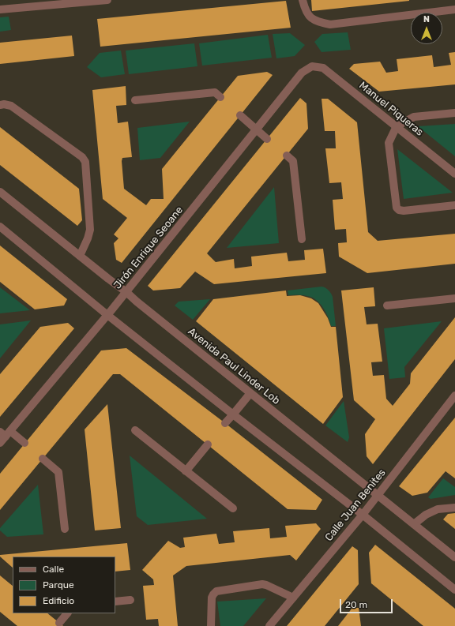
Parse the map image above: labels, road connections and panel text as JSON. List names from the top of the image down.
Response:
{
  "streets": {
    "street": [
      "Manuel Piqueras",
      "Jirón Enrique Seoane",
      "Avenida Paul Linder Lob",
      "Calle Juan Benites"
    ]
  },
  "crossings": [
    ["Manuel Piqueras", "Jirón Enrique Seoane"],
    ["Jirón Enrique Seoane", "Avenida Paul Linder Lob"],
    ["Avenida Paul Linder Lob", "Calle Juan Benites"]
  ],
  "legend": ["Calle", "Parque", "Edificio"],
  "scale_bar": "20 m",
  "north": "top"
}
